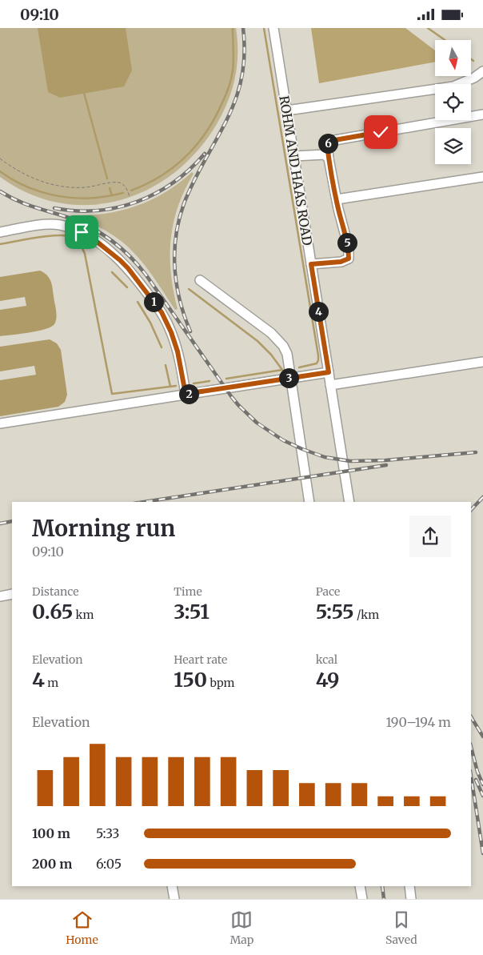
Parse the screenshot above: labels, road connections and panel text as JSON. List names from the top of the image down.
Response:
{
  "streets": {
    "street": ["ROHM AND HAAS ROAD"]
  },
  "north": "bottom",
  "page": {
    "status": "09:10",
    "pins": [
      "6",
      "5",
      "1",
      "4",
      "3",
      "2"
    ],
    "heading": ["Morning run", "09:10"],
    "stats": [
      ["Distance", "0.65 km"],
      ["Time", "3:51"],
      ["Pace", "5:55 /km"],
      ["Elevation", "4 m"],
      ["Heart rate", "150 bpm"],
      ["kcal", "49"]
    ],
    "chart": ["Elevation", "190–194 m"],
    "list": [
      {
        "name": "100 m",
        "note": "5:33"
      },
      {
        "name": "200 m",
        "note": "6:05"
      }
    ],
    "tabs": ["Home", "Map", "Saved"]
  }
}
